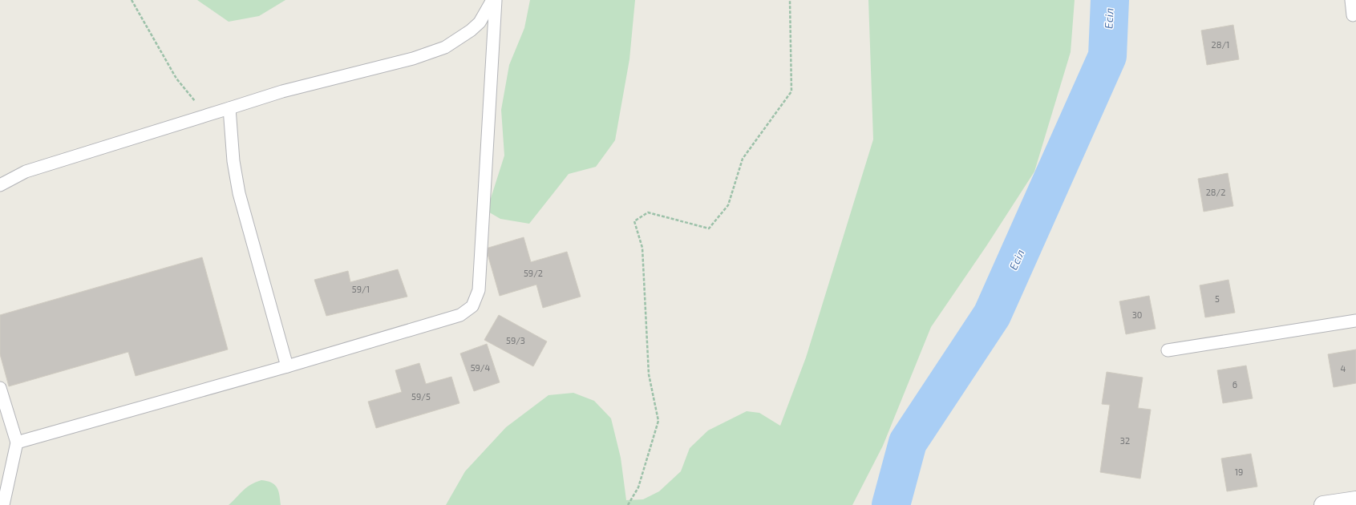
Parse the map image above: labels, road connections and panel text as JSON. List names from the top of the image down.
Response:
{
  "water": ["Есіл"],
  "house_numbers": [
    "28/1",
    "28/2",
    "59/2",
    "59/1",
    "5",
    "30",
    "59/3",
    "59/4",
    "4",
    "6",
    "59/5",
    "32",
    "19"
  ]
}
